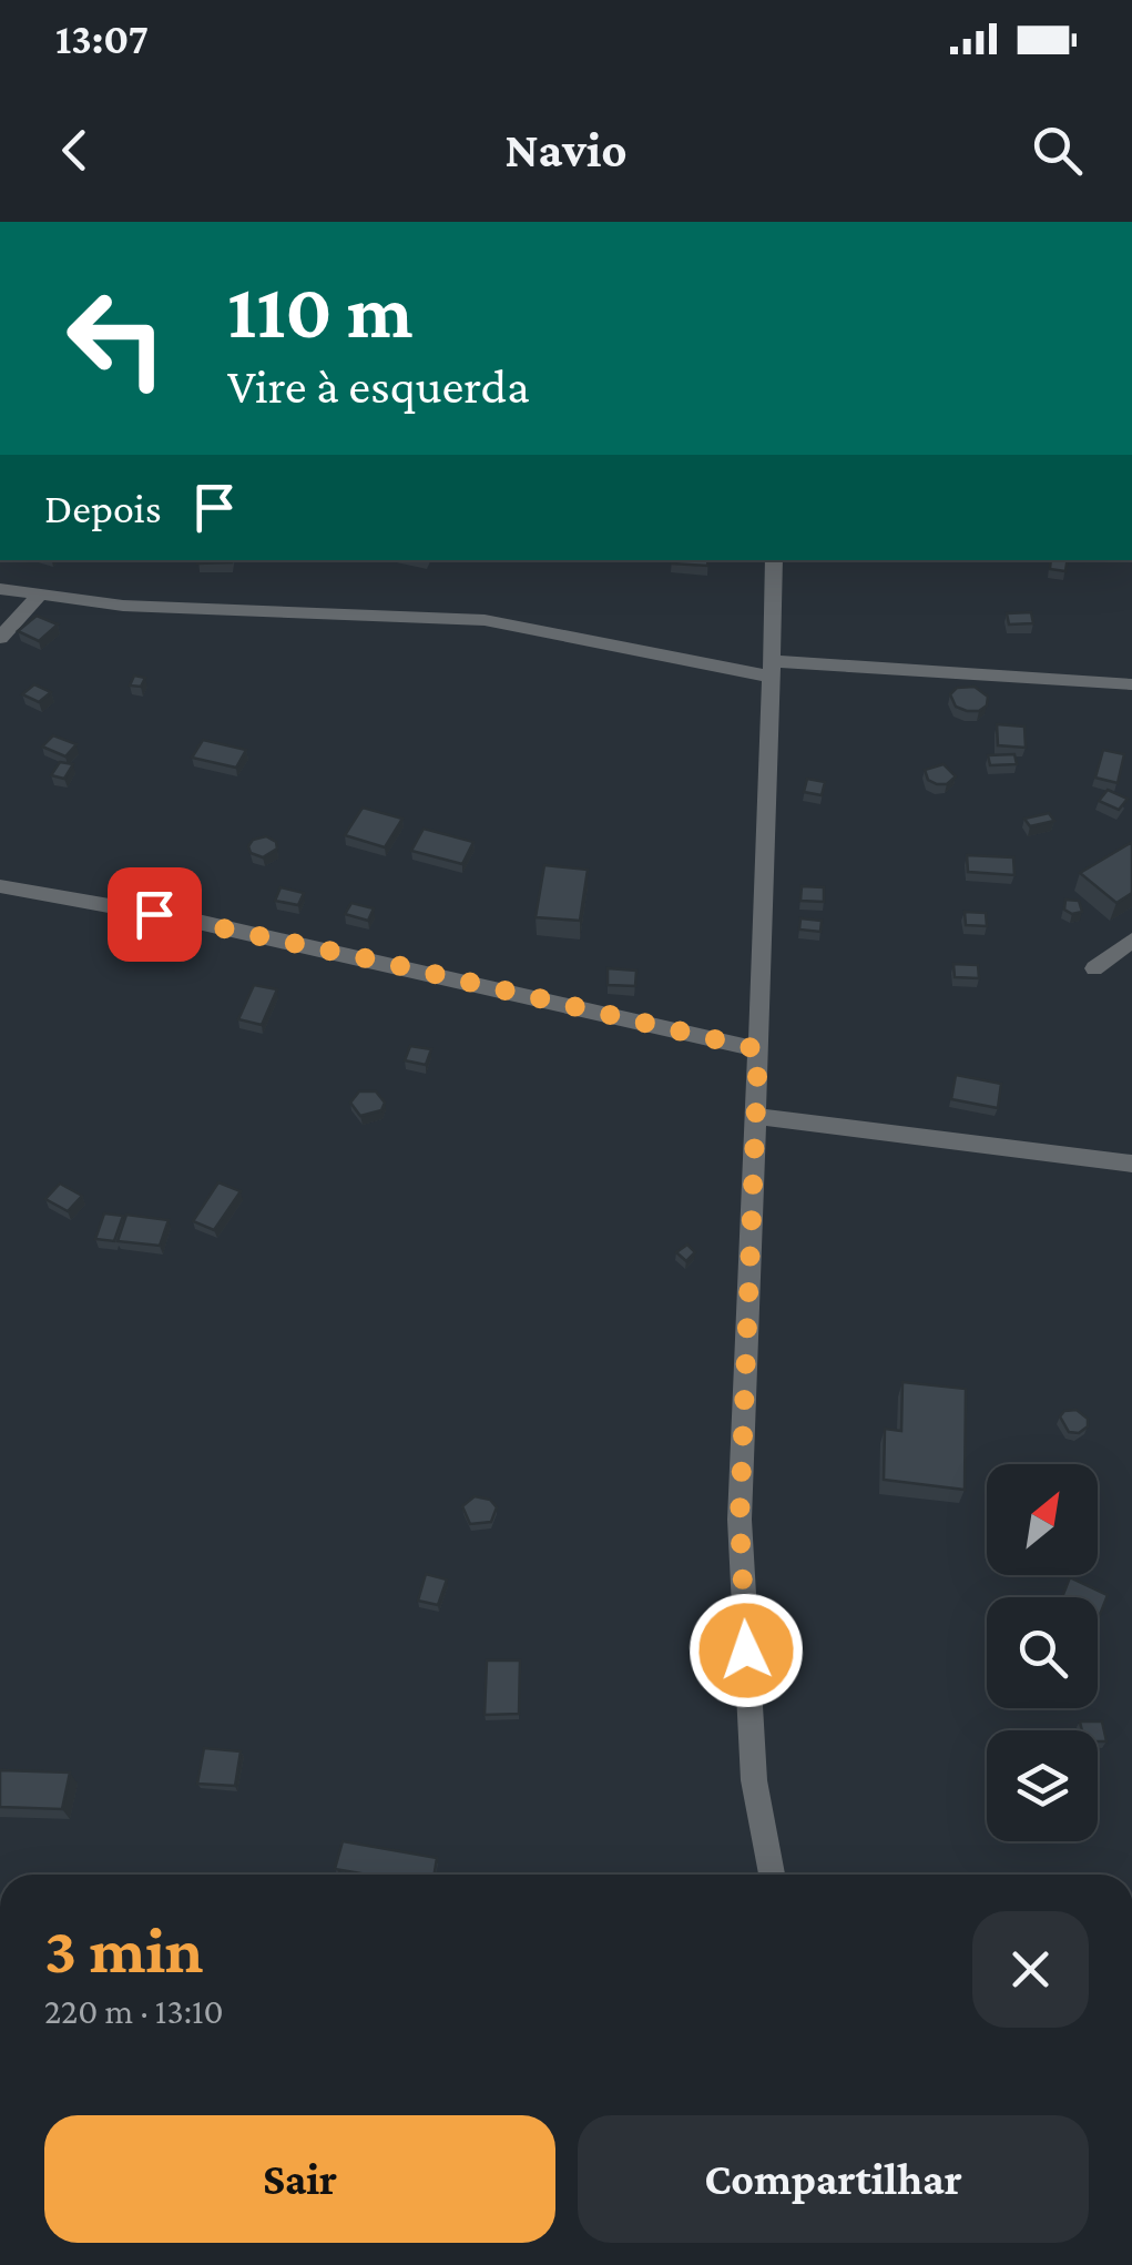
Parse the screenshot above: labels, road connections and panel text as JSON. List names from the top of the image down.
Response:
{
  "north": "top right",
  "page": {
    "status": "13:07",
    "header": "Navio",
    "turn": ["110 m", "Vire à esquerda"],
    "then": "Depois",
    "heading": ["3 min", "220 m · 13:10"],
    "buttons": ["Sair", "Compartilhar"]
  }
}
